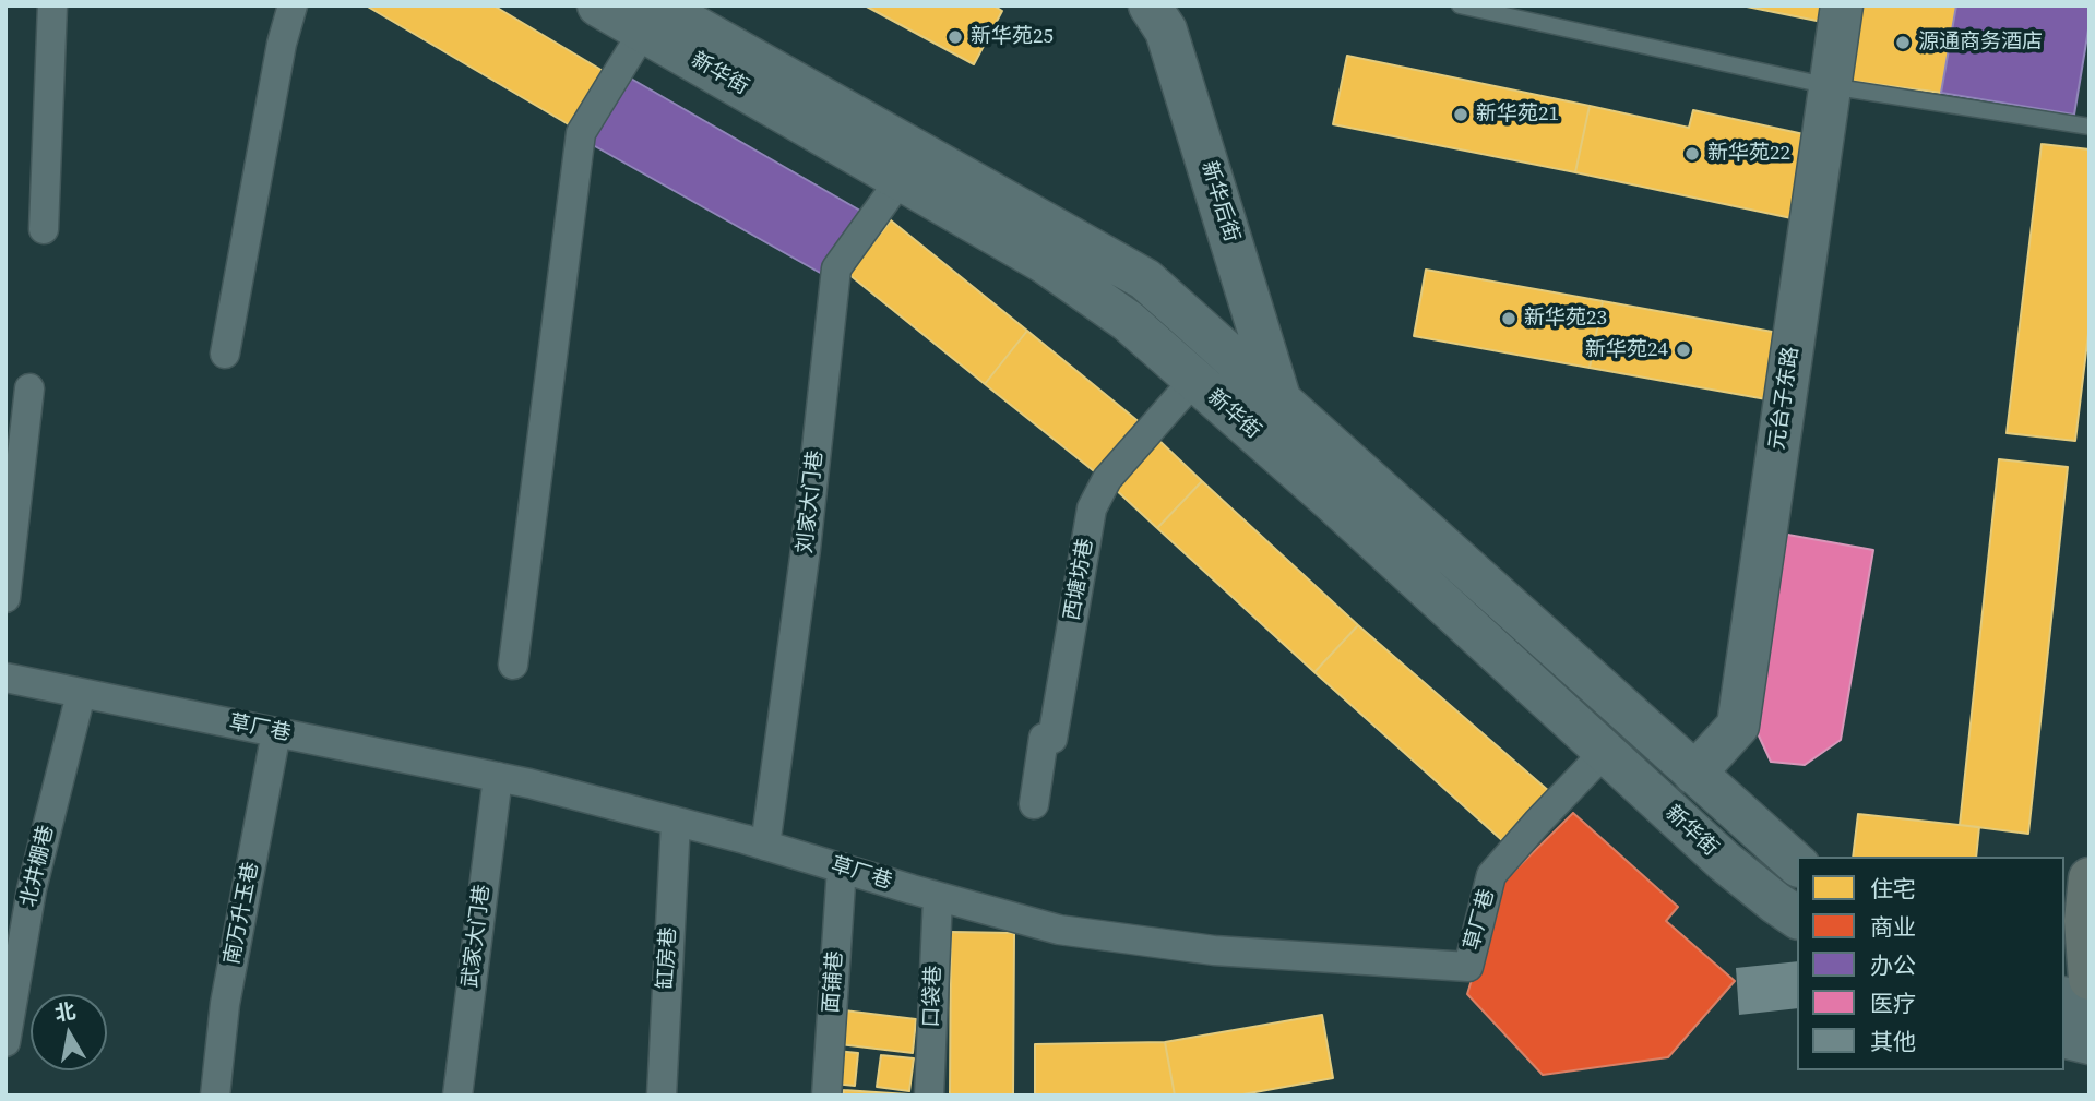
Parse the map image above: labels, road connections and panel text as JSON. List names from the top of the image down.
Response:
{
  "streets": {
    "main road": ["新华街", "新华后街", "元台子东路"],
    "street": [
      "刘家大门巷",
      "西塘坊巷",
      "草厂巷",
      "北井棚巷",
      "南万升玉巷",
      "武家大门巷",
      "缸房巷",
      "面铺巷",
      "口袋巷"
    ]
  },
  "crossings": [
    ["新华街", "新华后街"],
    ["新华街", "元台子东路"],
    ["新华街", "刘家大门巷"],
    ["新华街", "西塘坊巷"],
    ["新华街", "草厂巷"],
    ["刘家大门巷", "草厂巷"],
    ["草厂巷", "北井棚巷"],
    ["草厂巷", "南万升玉巷"],
    ["草厂巷", "武家大门巷"],
    ["草厂巷", "缸房巷"],
    ["草厂巷", "面铺巷"],
    ["草厂巷", "口袋巷"]
  ],
  "places": [
    "新华苑25",
    "源通商务酒店",
    "新华苑21",
    "新华苑22",
    "新华苑23",
    "新华苑24"
  ],
  "legend": [
    "住宅",
    "商业",
    "办公",
    "医疗",
    "其他"
  ],
  "north": "top"
}
